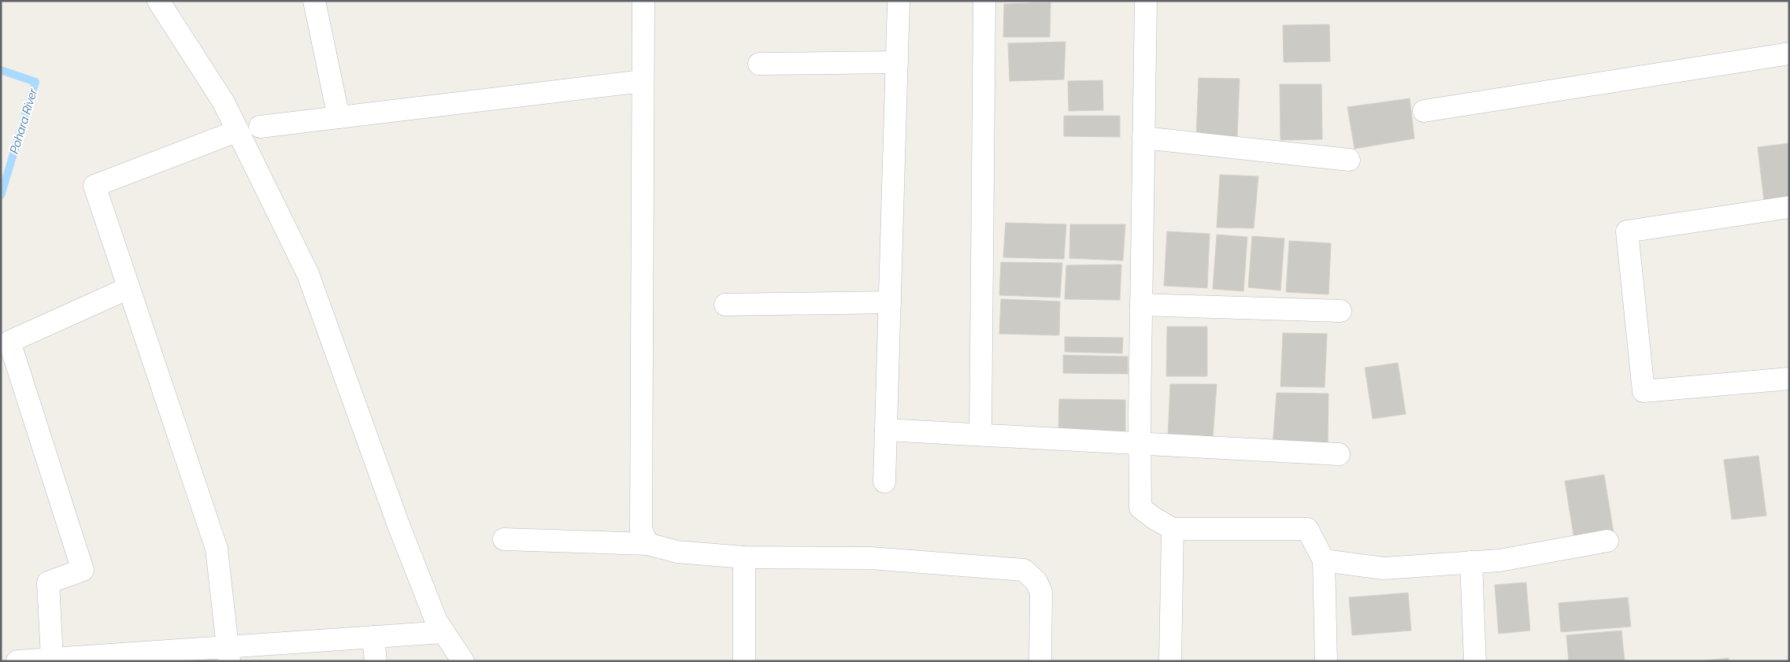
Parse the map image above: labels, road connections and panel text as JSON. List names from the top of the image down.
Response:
{
  "water": ["Pohara River"]
}
